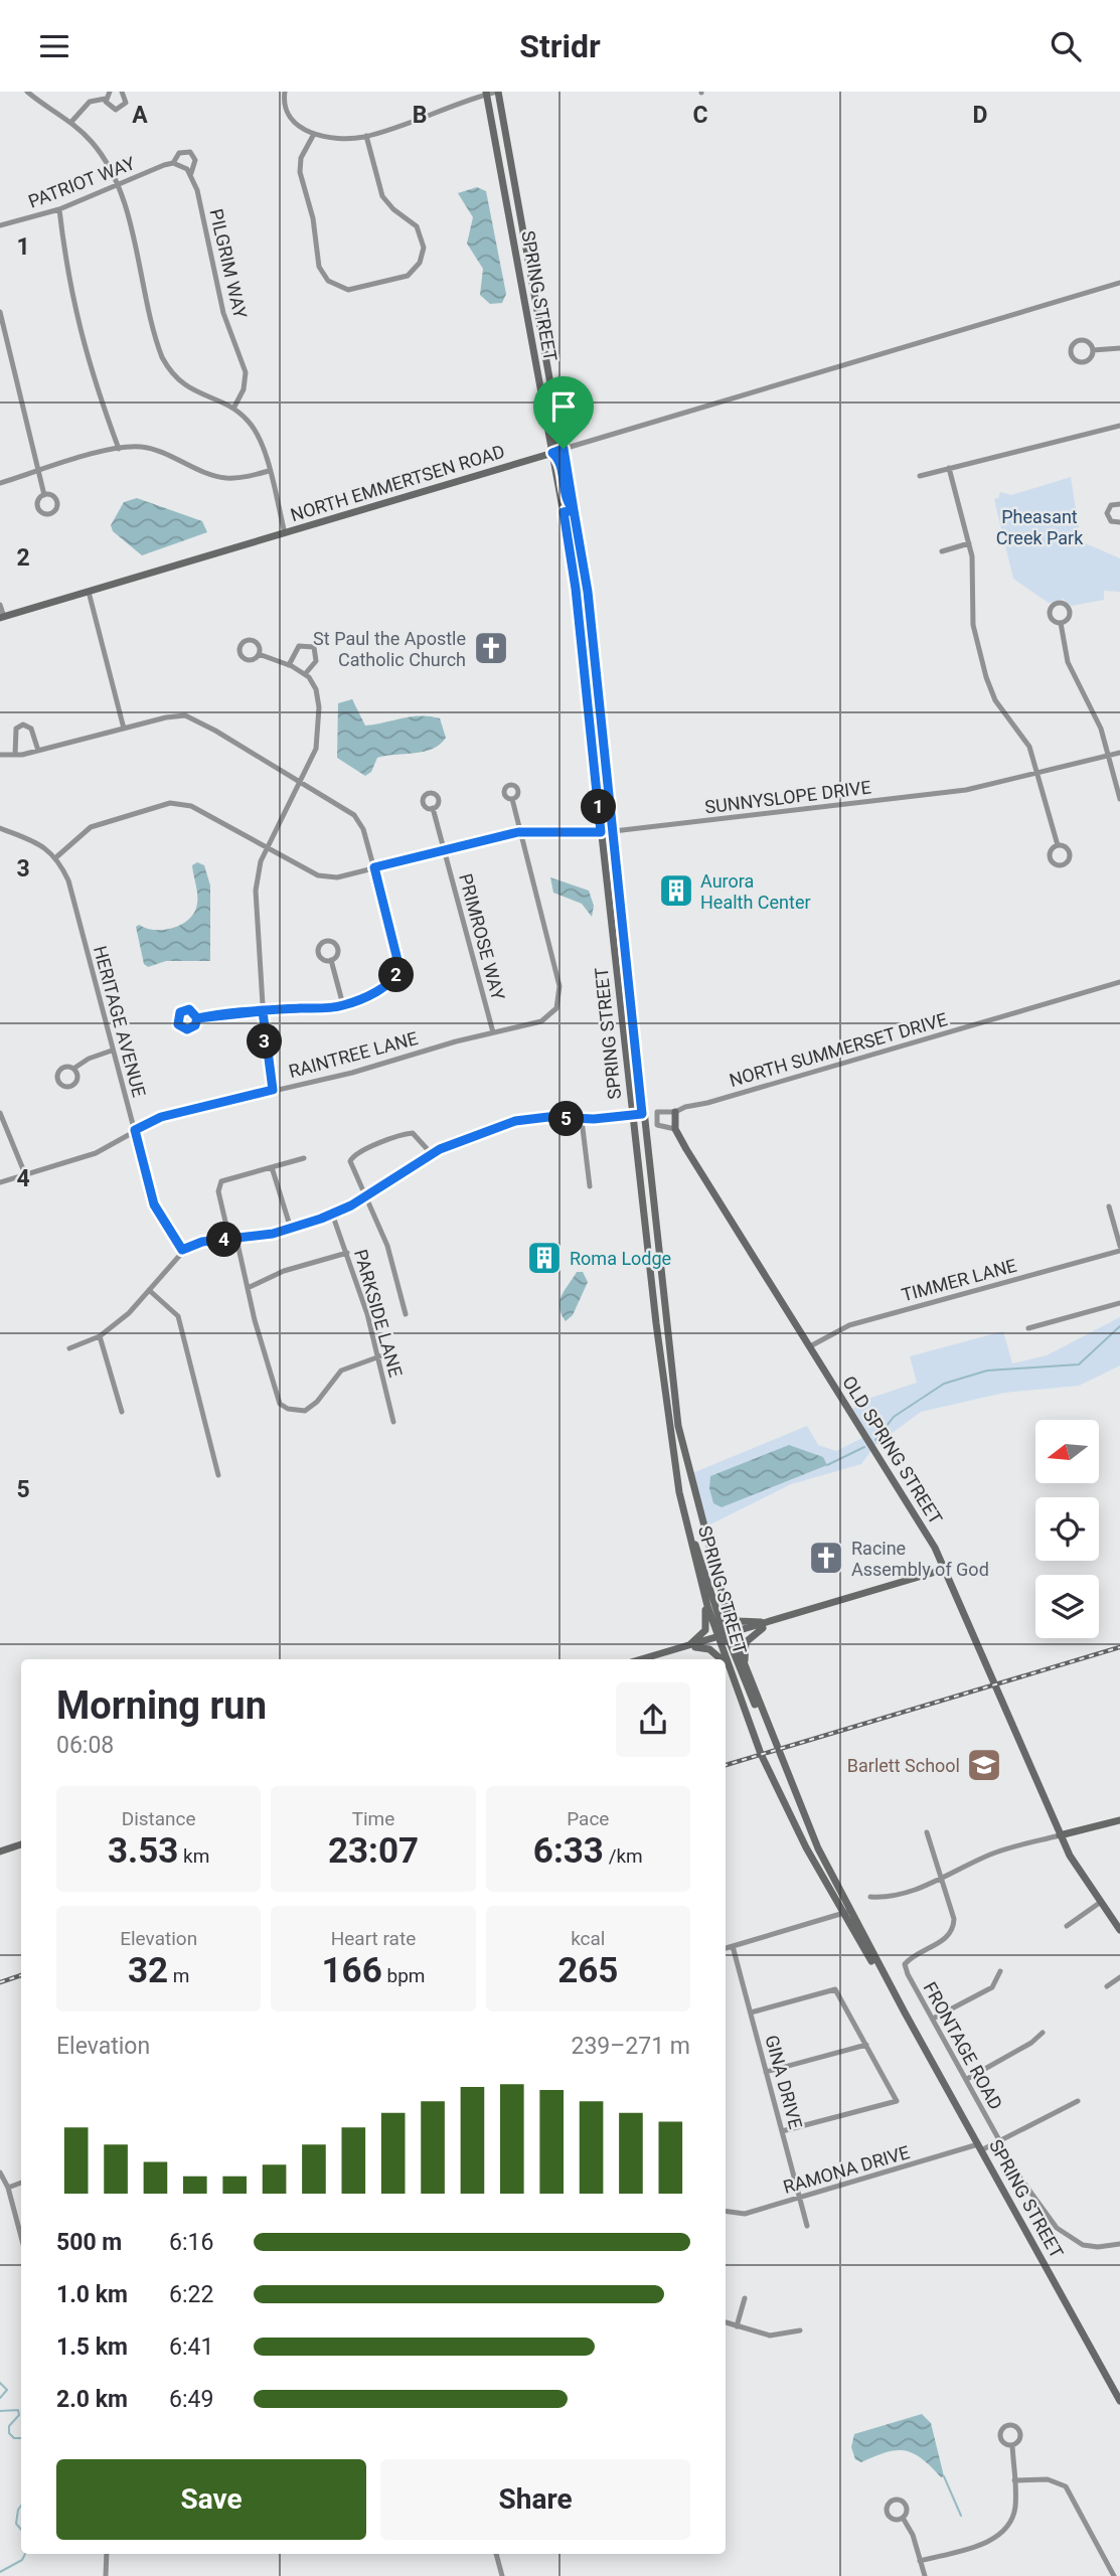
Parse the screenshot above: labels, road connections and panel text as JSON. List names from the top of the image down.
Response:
{
  "streets": {
    "main road": ["SPRING STREET", "NORTH EMMERTSEN ROAD", "OLD SPRING STREET"],
    "street": [
      "PATRIOT WAY",
      "PILGRIM WAY",
      "SUNNYSLOPE DRIVE",
      "PRIMROSE WAY",
      "HERITAGE AVENUE",
      "NORTH SUMMERSET DRIVE",
      "RAINTREE LANE",
      "TIMMER LANE",
      "PARKSIDE LANE",
      "FRONTAGE ROAD",
      "GINA DRIVE",
      "RAMONA DRIVE"
    ]
  },
  "crossings": [
    ["PATRIOT WAY", "PILGRIM WAY"],
    ["SPRING STREET", "NORTH EMMERTSEN ROAD"],
    ["SPRING STREET", "SUNNYSLOPE DRIVE"],
    ["SPRING STREET", "RAMONA DRIVE"],
    ["SUNNYSLOPE DRIVE", "PRIMROSE WAY"],
    ["SUNNYSLOPE DRIVE", "RAINTREE LANE"],
    ["PRIMROSE WAY", "RAINTREE LANE"],
    ["HERITAGE AVENUE", "RAINTREE LANE"],
    ["NORTH SUMMERSET DRIVE", "OLD SPRING STREET"],
    ["TIMMER LANE", "OLD SPRING STREET"],
    ["FRONTAGE ROAD", "RAMONA DRIVE"],
    ["GINA DRIVE", "RAMONA DRIVE"]
  ],
  "parks": ["Pheasant Creek Park"],
  "places": {
    "church": ["St Paul the Apostle Catholic Church", "Racine Assembly of God"],
    "building": ["Aurora Health Center", "Roma Lodge"],
    "school or university": ["Barlett School"]
  },
  "north": "left",
  "page": {
    "header": "Stridr",
    "pins": [
      "1",
      "2",
      "3",
      "5",
      "4"
    ],
    "heading": ["Morning run", "06:08"],
    "stats": [
      ["Distance", "3.53 km"],
      ["Time", "23:07"],
      ["Pace", "6:33 /km"],
      ["Elevation", "32 m"],
      ["Heart rate", "166 bpm"],
      ["kcal", "265"]
    ],
    "chart": ["Elevation", "239–271 m"],
    "list": [
      {
        "name": "500 m",
        "note": "6:16"
      },
      {
        "name": "1.0 km",
        "note": "6:22"
      },
      {
        "name": "1.5 km",
        "note": "6:41"
      },
      {
        "name": "2.0 km",
        "note": "6:49"
      }
    ],
    "buttons": ["Save", "Share"]
  },
  "grid": {
    "columns": [
      "A",
      "B",
      "C",
      "D"
    ],
    "rows": [
      "1",
      "2",
      "3",
      "4",
      "5"
    ]
  }
}
